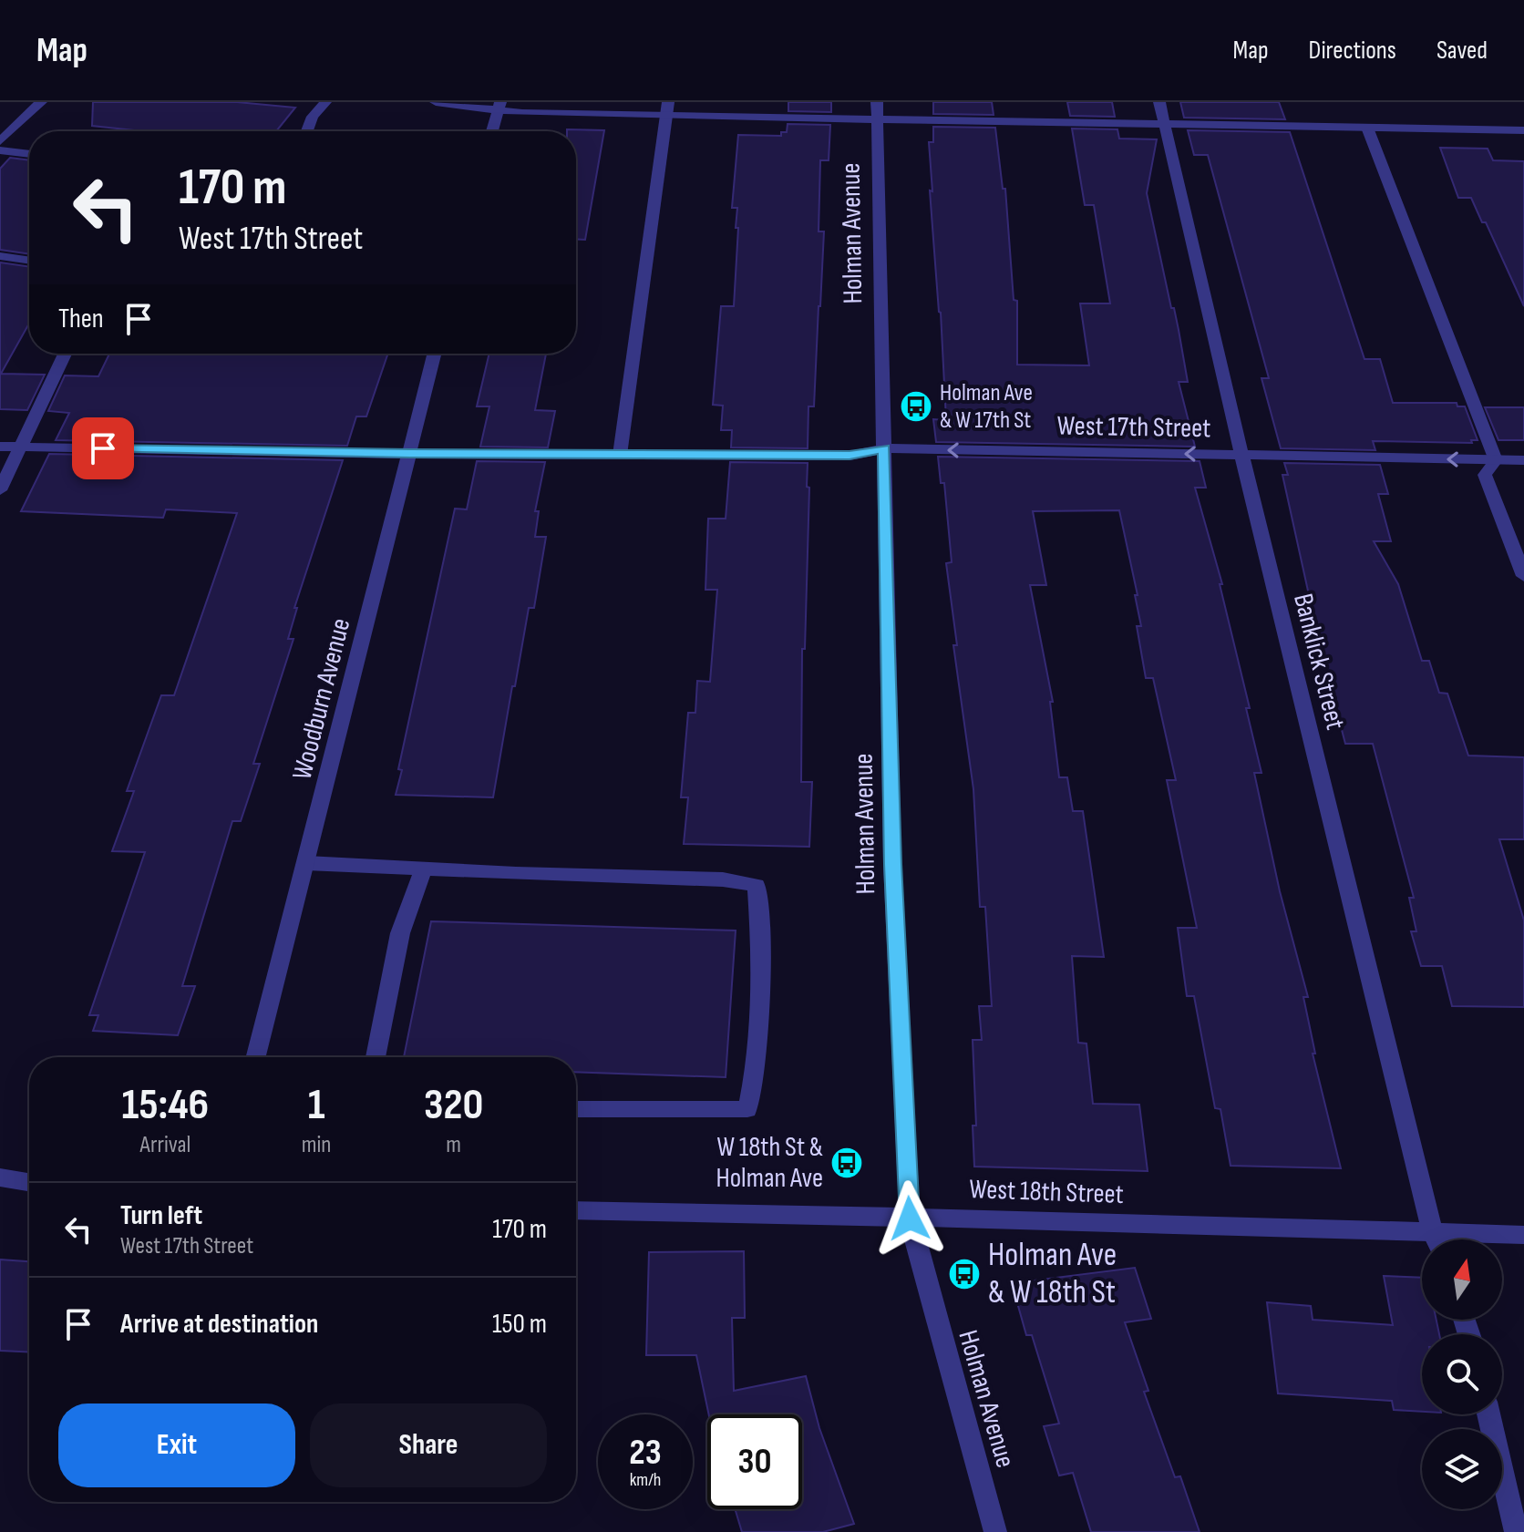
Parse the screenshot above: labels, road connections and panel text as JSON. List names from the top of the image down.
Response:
{
  "streets": {
    "street": [
      "Holman Avenue",
      "West 17th Street",
      "Banklick Street",
      "Woodburn Avenue",
      "West 18th Street"
    ]
  },
  "crossings": [
    ["Holman Avenue", "West 17th Street"],
    ["Holman Avenue", "West 18th Street"],
    ["West 17th Street", "Banklick Street"],
    ["West 17th Street", "Woodburn Avenue"]
  ],
  "one_way": ["West 17th Street"],
  "places": {
    "bus stop": ["Holman Ave & W 17th St", "W 18th St & Holman Ave", "Holman Ave & W 18th St"]
  },
  "north": "top",
  "page": {
    "header": "Map",
    "nav": ["Map", "Directions", "Saved"],
    "turn": ["170 m", "West 17th Street"],
    "then": "Then",
    "eta": [
      "15:46",
      "Arrival",
      "1",
      "min",
      "320",
      "m"
    ],
    "list": [
      {
        "name": "Turn left",
        "note": "West 17th Street",
        "value": "170 m"
      },
      {
        "name": "Arrive at destination",
        "value": "150 m"
      }
    ],
    "buttons": ["Exit", "Share"],
    "speed": "23 km/h",
    "limit": "30"
  }
}
